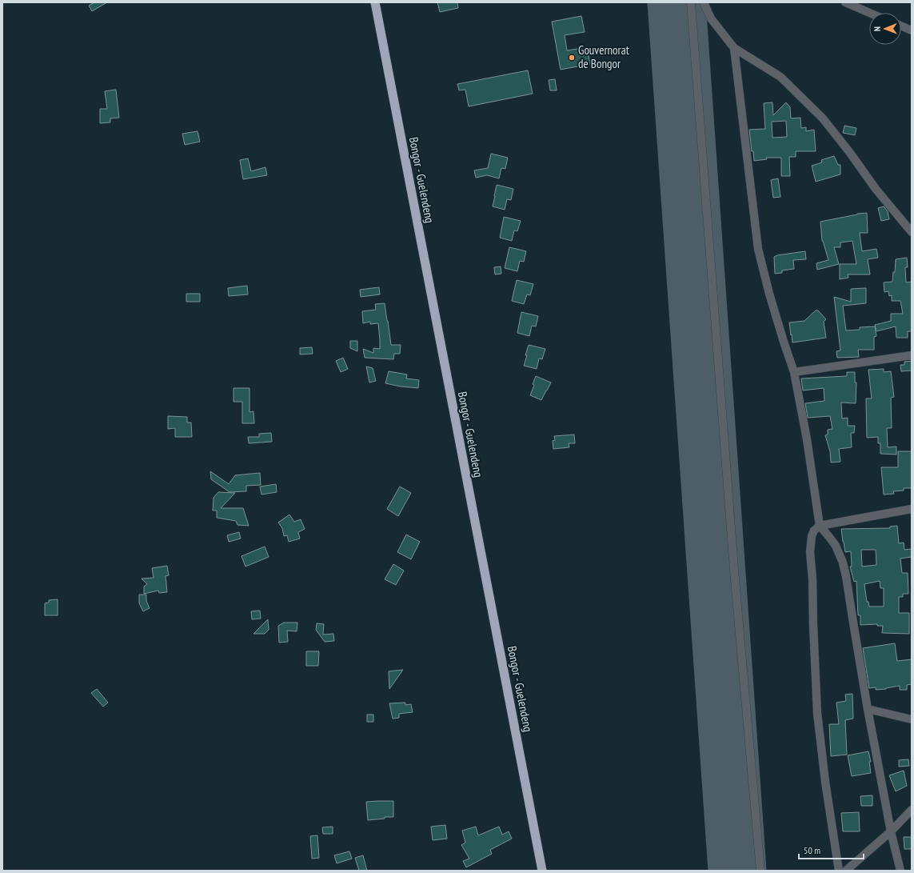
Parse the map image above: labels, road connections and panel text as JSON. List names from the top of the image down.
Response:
{
  "streets": {
    "highway": ["Bongor - Guelendeng"]
  },
  "places": ["Gouvernorat de Bongor"],
  "scale_bar": "50 m",
  "north": "left"
}
